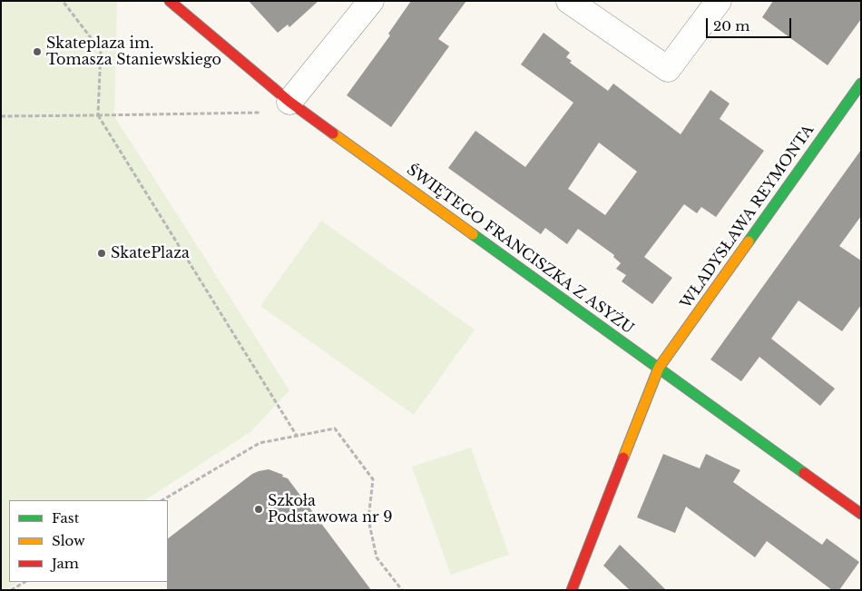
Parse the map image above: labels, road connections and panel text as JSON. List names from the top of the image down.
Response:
{
  "streets": {
    "street": ["WŁADYSŁAWA REYMONTA", "ŚWIĘTEGO FRANCISZKA Z ASYŻU"]
  },
  "crossings": [
    ["WŁADYSŁAWA REYMONTA", "ŚWIĘTEGO FRANCISZKA Z ASYŻU"]
  ],
  "places": ["Skateplaza im. Tomasza Staniewskiego", "SkatePlaza", "Szkoła Podstawowa nr 9"],
  "legend": ["Fast", "Slow", "Jam"],
  "scale_bar": "20 m"
}
